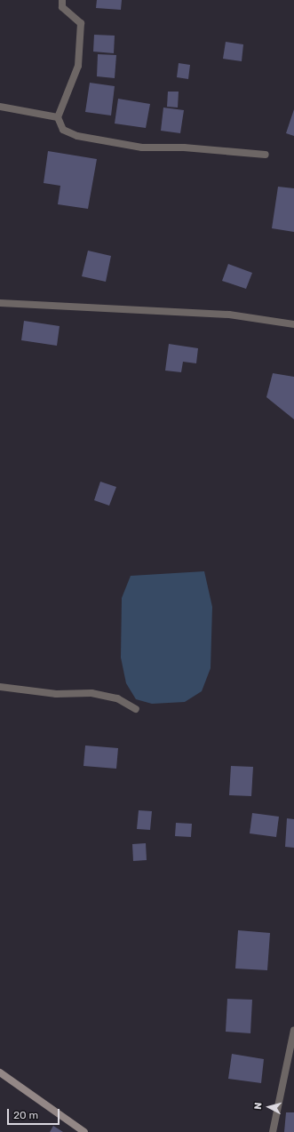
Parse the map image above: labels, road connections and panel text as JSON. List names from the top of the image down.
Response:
{
  "scale_bar": "20 m",
  "north": "left"
}
